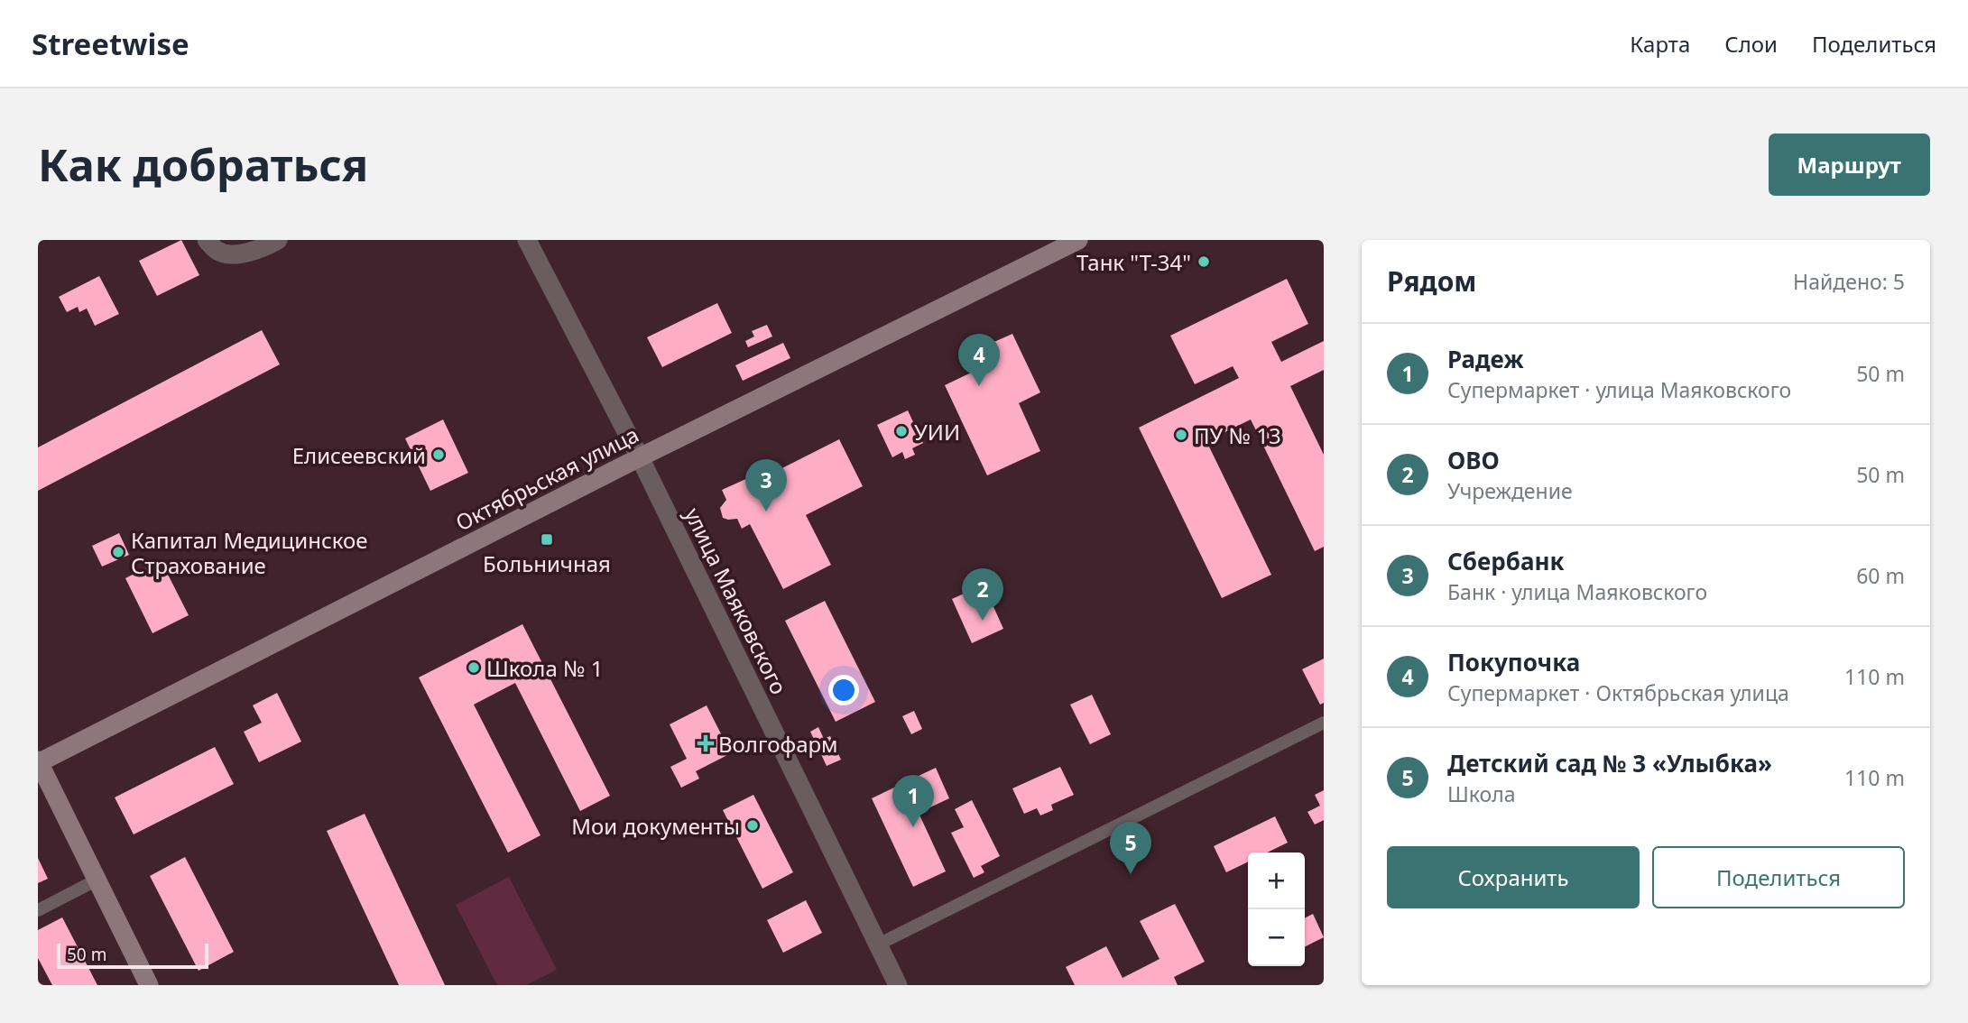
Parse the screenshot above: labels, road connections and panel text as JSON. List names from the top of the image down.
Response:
{
  "streets": {
    "main road": ["Октябрьская улица"],
    "street": ["улица Маяковского"]
  },
  "crossings": [
    ["Октябрьская улица", "улица Маяковского"]
  ],
  "places": {
    "other": [
      "Танк \"Т-34\"",
      "УИИ",
      "ПУ № 13",
      "Елисеевский",
      "Капитал Медицинское Страхование",
      "Школа № 1",
      "Мои документы"
    ],
    "transit": ["Больничная"],
    "health": ["Волгофарм"]
  },
  "scale_bar": "50 m",
  "page": {
    "header": "Streetwise",
    "nav": ["Карта", "Слои", "Поделиться"],
    "buttons": [
      "Маршрут",
      ["Сохранить", "Поделиться"]
    ],
    "title": "Как добраться",
    "heading": ["Рядом", "Найдено: 5"],
    "list": [
      {
        "mark": "1",
        "name": "Радеж",
        "note": "Супермаркет · улица Маяковского",
        "value": "50 m"
      },
      {
        "mark": "2",
        "name": "ОВО",
        "note": "Учреждение",
        "value": "50 m"
      },
      {
        "mark": "3",
        "name": "Сбербанк",
        "note": "Банк · улица Маяковского",
        "value": "60 m"
      },
      {
        "mark": "4",
        "name": "Покупочка",
        "note": "Супермаркет · Октябрьская улица",
        "value": "110 m"
      },
      {
        "mark": "5",
        "name": "Детский сад № 3 «Улыбка»",
        "note": "Школа",
        "value": "110 m"
      }
    ],
    "pins": [
      "4",
      "3",
      "2",
      "1",
      "5"
    ],
    "map_buttons": ["+", "−"],
    "scale": "50 m"
  }
}
